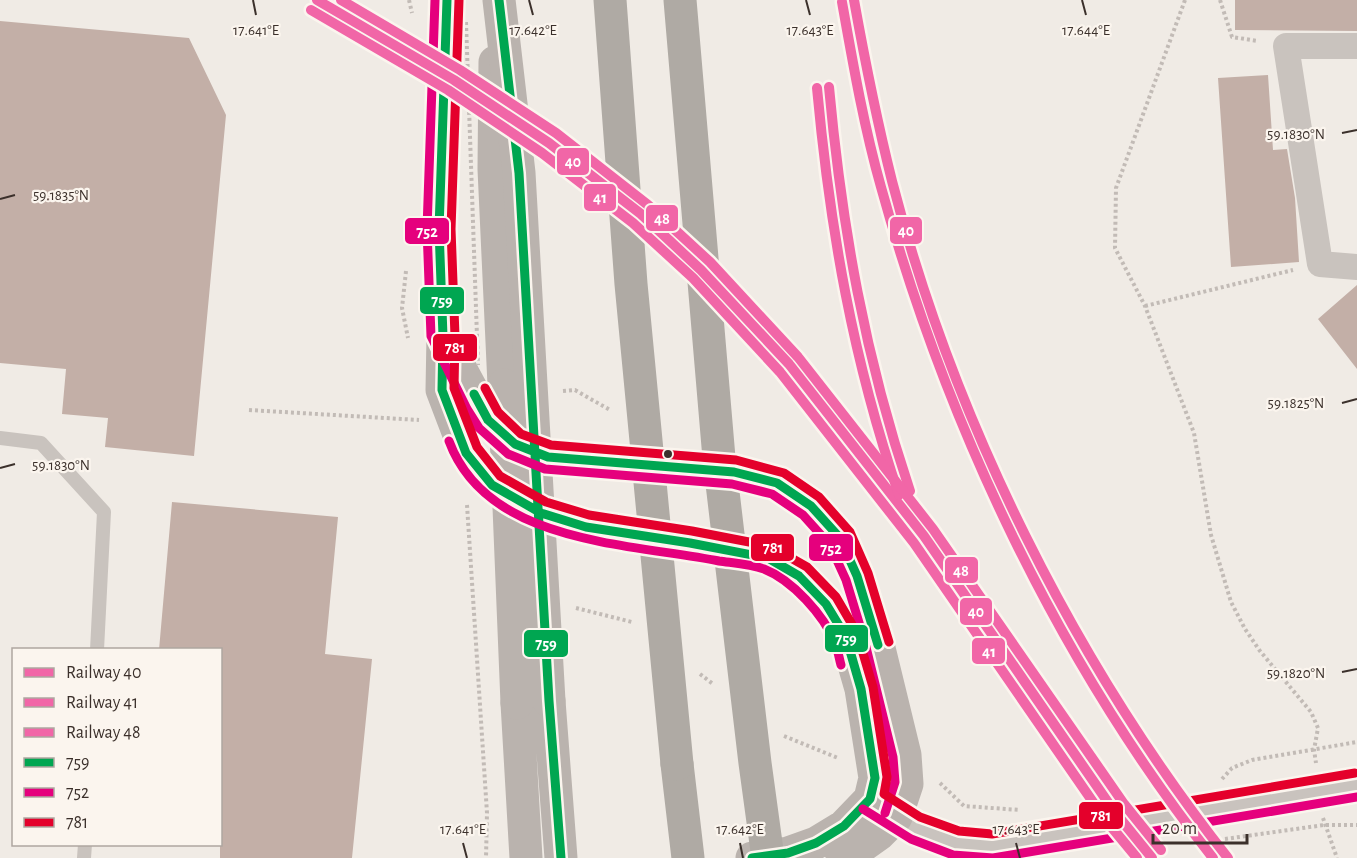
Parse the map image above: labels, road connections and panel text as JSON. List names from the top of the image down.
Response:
{
  "lines": [
    "rail line 40",
    "rail line 48",
    "transit line 759",
    "transit line 752",
    "transit line 781",
    "rail line 41"
  ],
  "legend": [
    "Railway 40",
    "Railway 41",
    "Railway 48",
    "759",
    "752",
    "781"
  ],
  "scale_bar": "20 m",
  "coordinates": [
    "17.641°E",
    "17.642°E",
    "17.643°E",
    "17.644°E",
    "59.1830°N",
    "59.1835°N",
    "59.1825°N",
    "59.1820°N"
  ]
}
